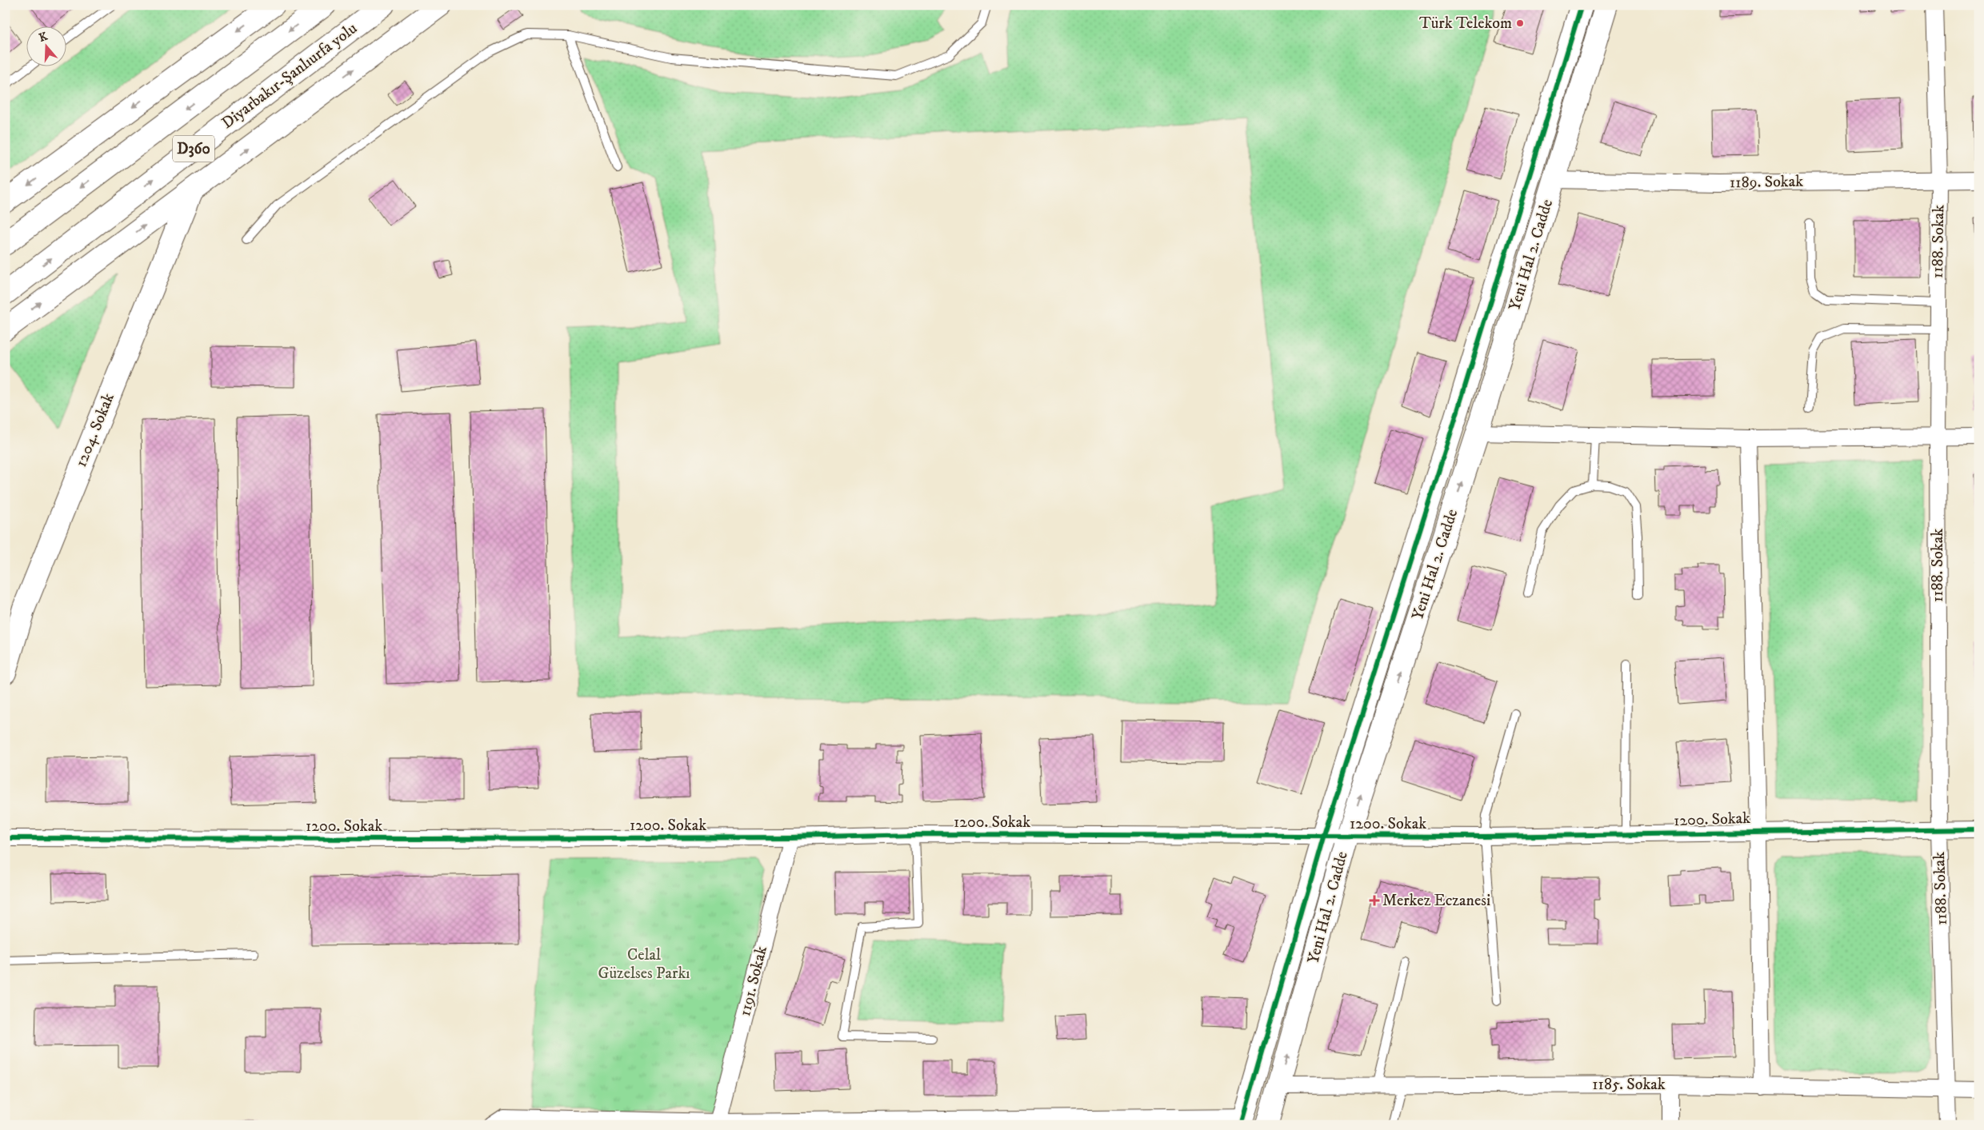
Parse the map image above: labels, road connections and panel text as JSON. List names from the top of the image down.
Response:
{
  "streets": {
    "main road": [
      "Diyarbakır-Şanlıurfa yolu",
      "D360",
      "Yeni Hal 2. Cadde",
      "1204. Sokak"
    ],
    "street": [
      "1189. Sokak",
      "1188. Sokak",
      "1200. Sokak",
      "1191. Sokak",
      "1185. Sokak"
    ]
  },
  "crossings": [
    ["1189. Sokak", "1188. Sokak"],
    ["1189. Sokak", "Yeni Hal 2. Cadde"],
    ["1188. Sokak", "1200. Sokak"],
    ["1188. Sokak", "1185. Sokak"],
    ["Yeni Hal 2. Cadde", "1200. Sokak"],
    ["Yeni Hal 2. Cadde", "1185. Sokak"],
    ["1200. Sokak", "1191. Sokak"]
  ],
  "parks": ["Celal Güzelses Parkı"],
  "places": {
    "other": ["Türk Telekom"],
    "health": ["Merkez Eczanesi"]
  },
  "north": "top"
}
